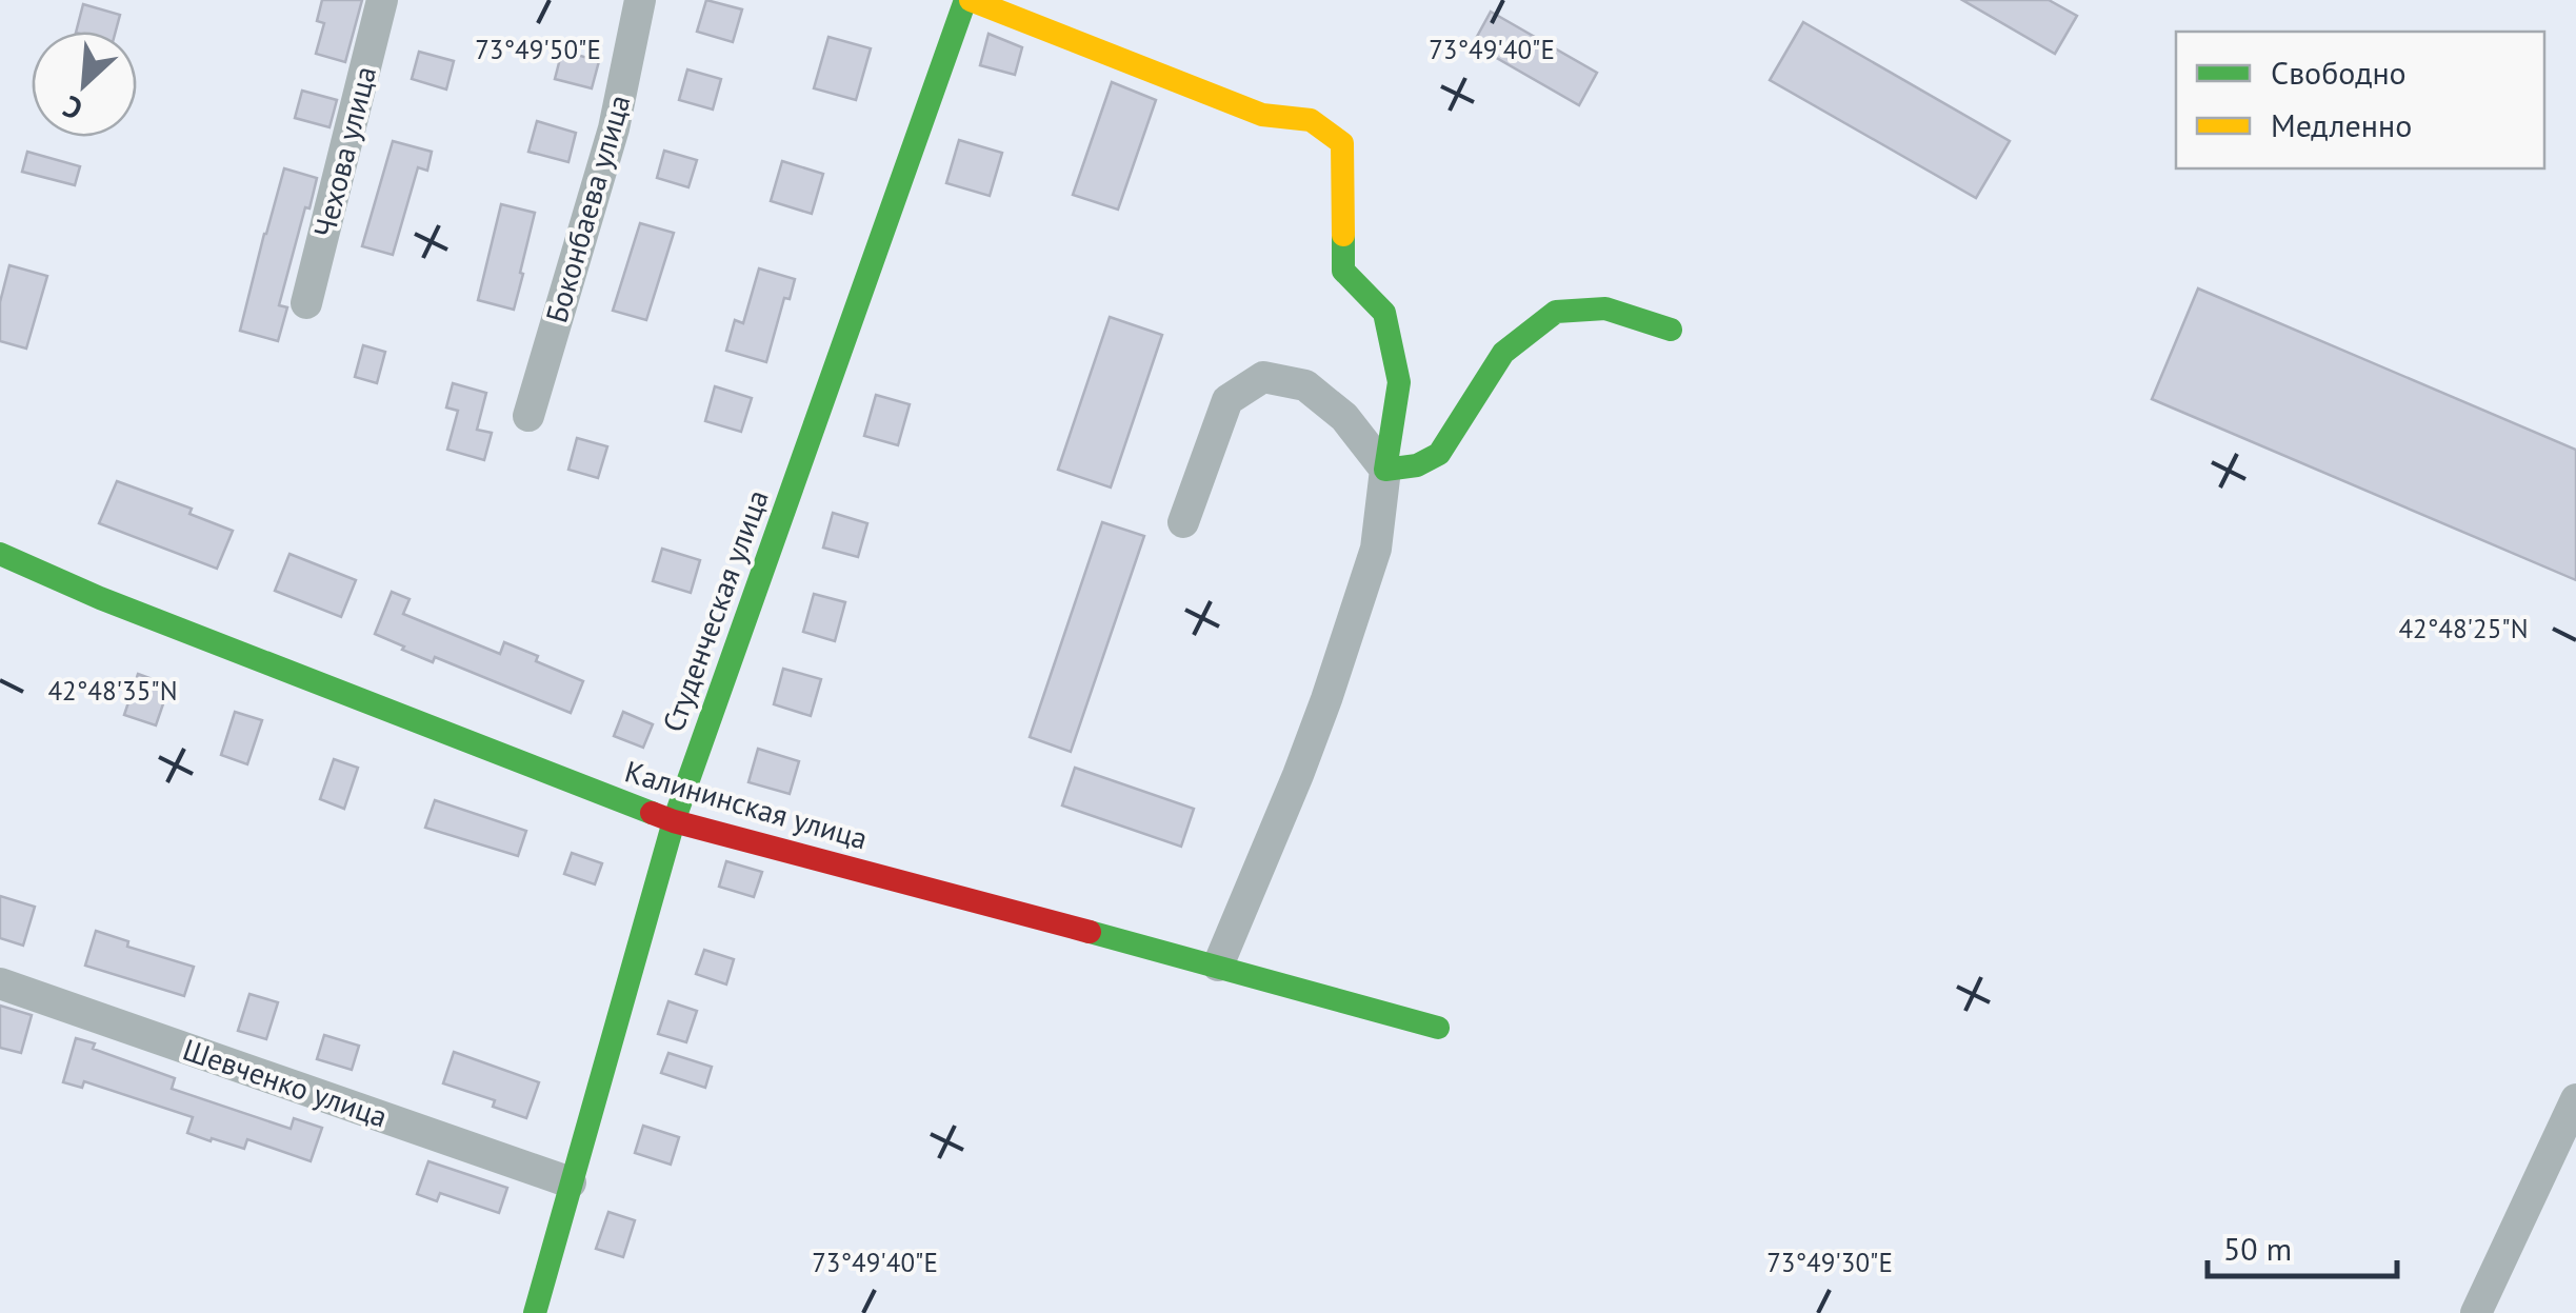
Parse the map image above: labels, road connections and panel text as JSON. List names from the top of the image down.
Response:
{
  "streets": {
    "street": [
      "Чехова улица",
      "Боконбаева улица",
      "Студенческая улица",
      "Калининская улица",
      "Шевченко улица"
    ]
  },
  "crossings": [
    ["Студенческая улица", "Калининская улица"],
    ["Студенческая улица", "Шевченко улица"]
  ],
  "legend": ["Свободно", "Медленно"],
  "scale_bar": "50 m",
  "north": "bottom left",
  "coordinates": [
    "73°49'50\"E",
    "73°49'40\"E",
    "42°48'25\"N",
    "42°48'35\"N",
    "73°49'30\"E"
  ]
}
